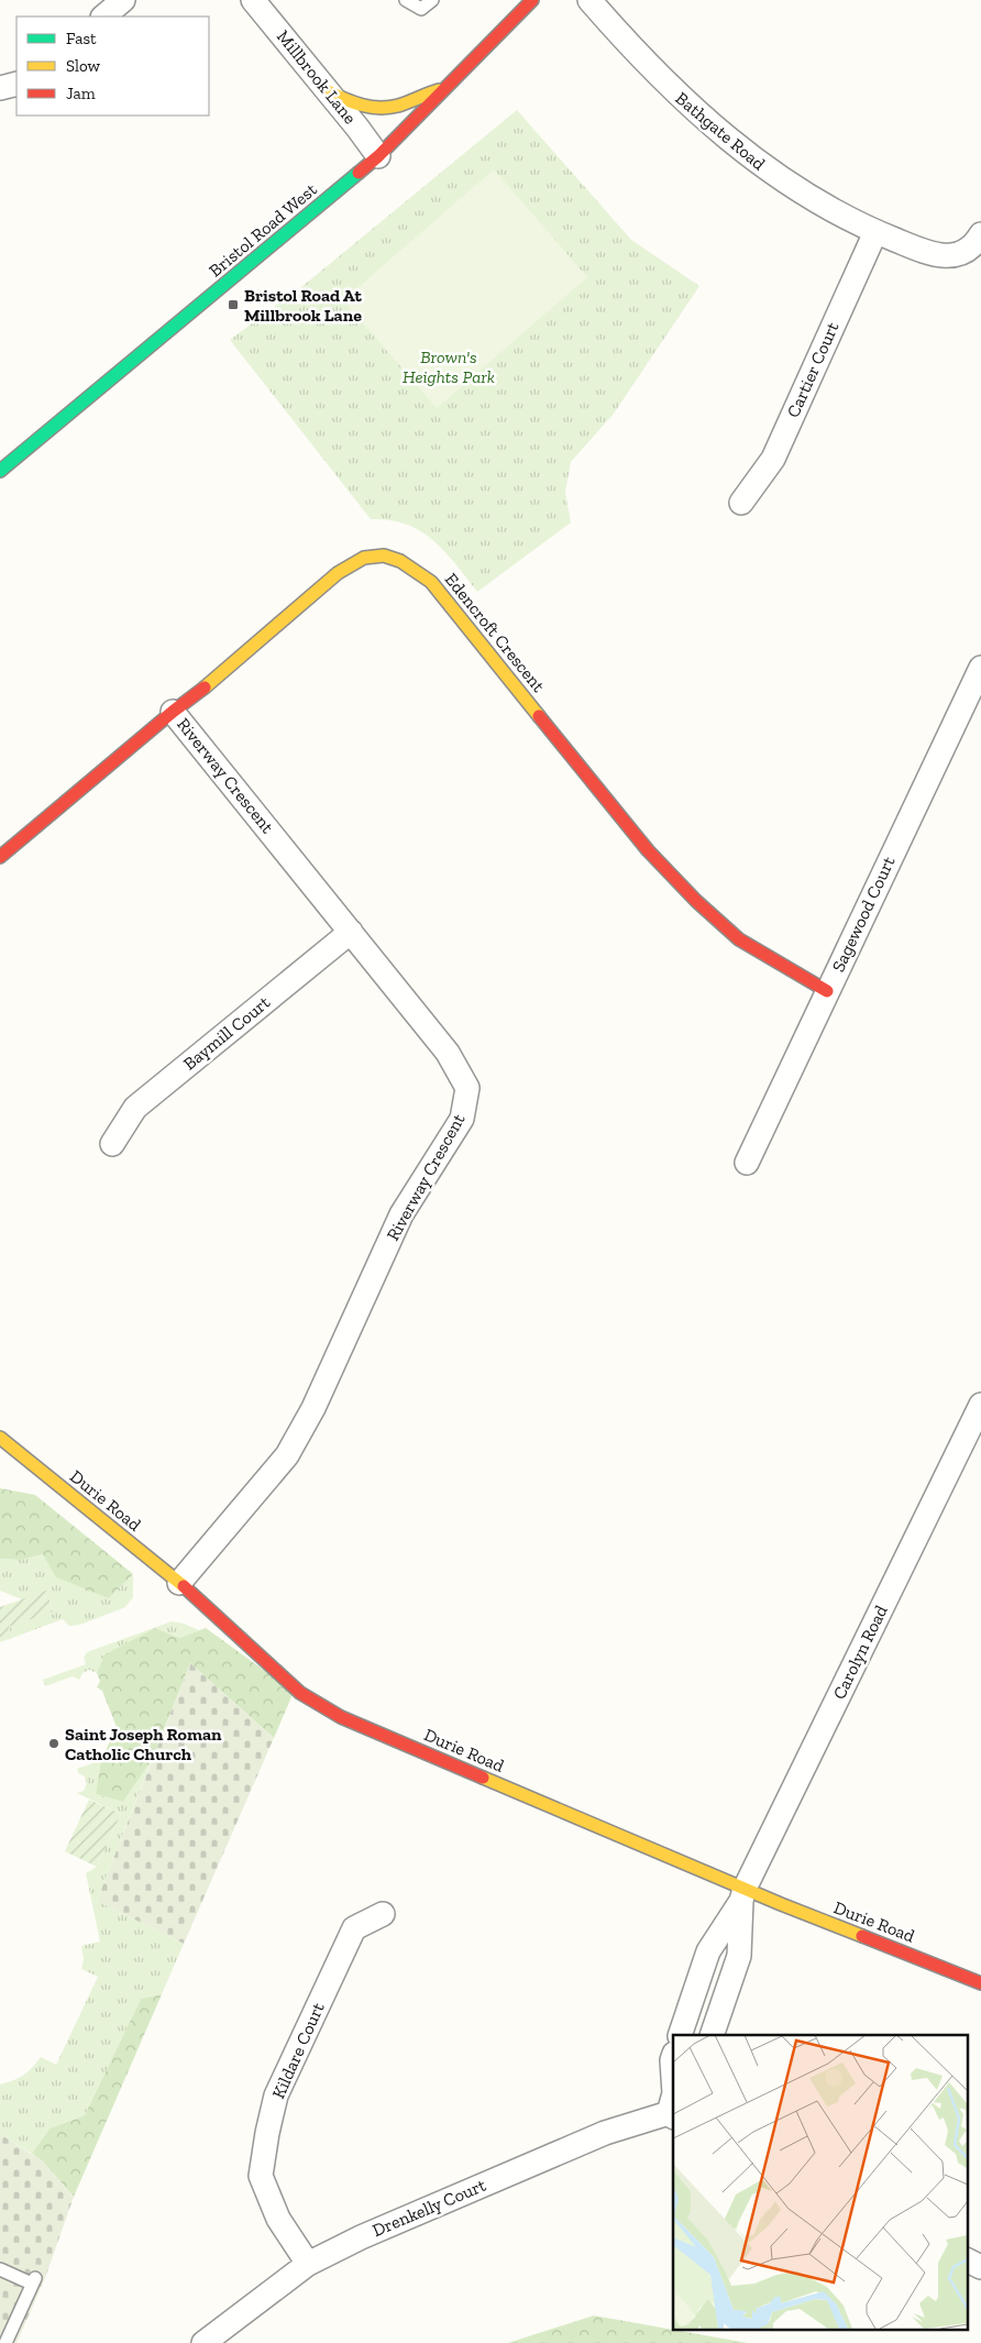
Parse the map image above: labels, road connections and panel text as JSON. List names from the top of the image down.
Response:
{
  "streets": {
    "street": [
      "Millbrook Lane",
      "Bathgate Road",
      "Bristol Road West",
      "Cartier Court",
      "Edencroft Crescent",
      "Riverway Crescent",
      "Sagewood Court",
      "Baymill Court",
      "Durie Road",
      "Carolyn Road",
      "Kildare Court",
      "Drenkelly Court"
    ]
  },
  "crossings": [
    ["Millbrook Lane", "Bristol Road West"],
    ["Bathgate Road", "Cartier Court"],
    ["Edencroft Crescent", "Riverway Crescent"],
    ["Edencroft Crescent", "Sagewood Court"],
    ["Riverway Crescent", "Baymill Court"],
    ["Riverway Crescent", "Durie Road"],
    ["Durie Road", "Carolyn Road"],
    ["Kildare Court", "Drenkelly Court"]
  ],
  "parks": ["Brown's Heights Park"],
  "places": {
    "transit": ["Bristol Road At Millbrook Lane"],
    "other": ["Saint Joseph Roman Catholic Church"]
  },
  "legend": ["Fast", "Slow", "Jam"]
}
